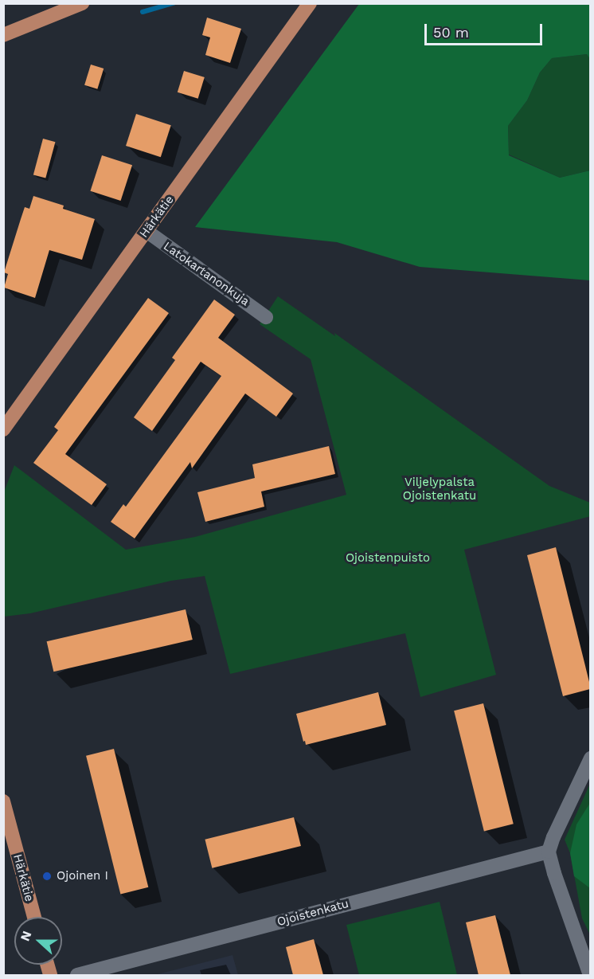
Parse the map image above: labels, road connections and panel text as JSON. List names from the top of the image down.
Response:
{
  "streets": {
    "main road": ["Härkätie"],
    "street": ["Latokartanonkuja", "Ojoistenkatu"]
  },
  "crossings": [
    ["Härkätie", "Latokartanonkuja"]
  ],
  "parks": ["Viljelypalsta Ojoistenkatu", "Ojoistenpuisto"],
  "places": ["Ojoinen I"],
  "scale_bar": "50 m",
  "north": "left"
}
